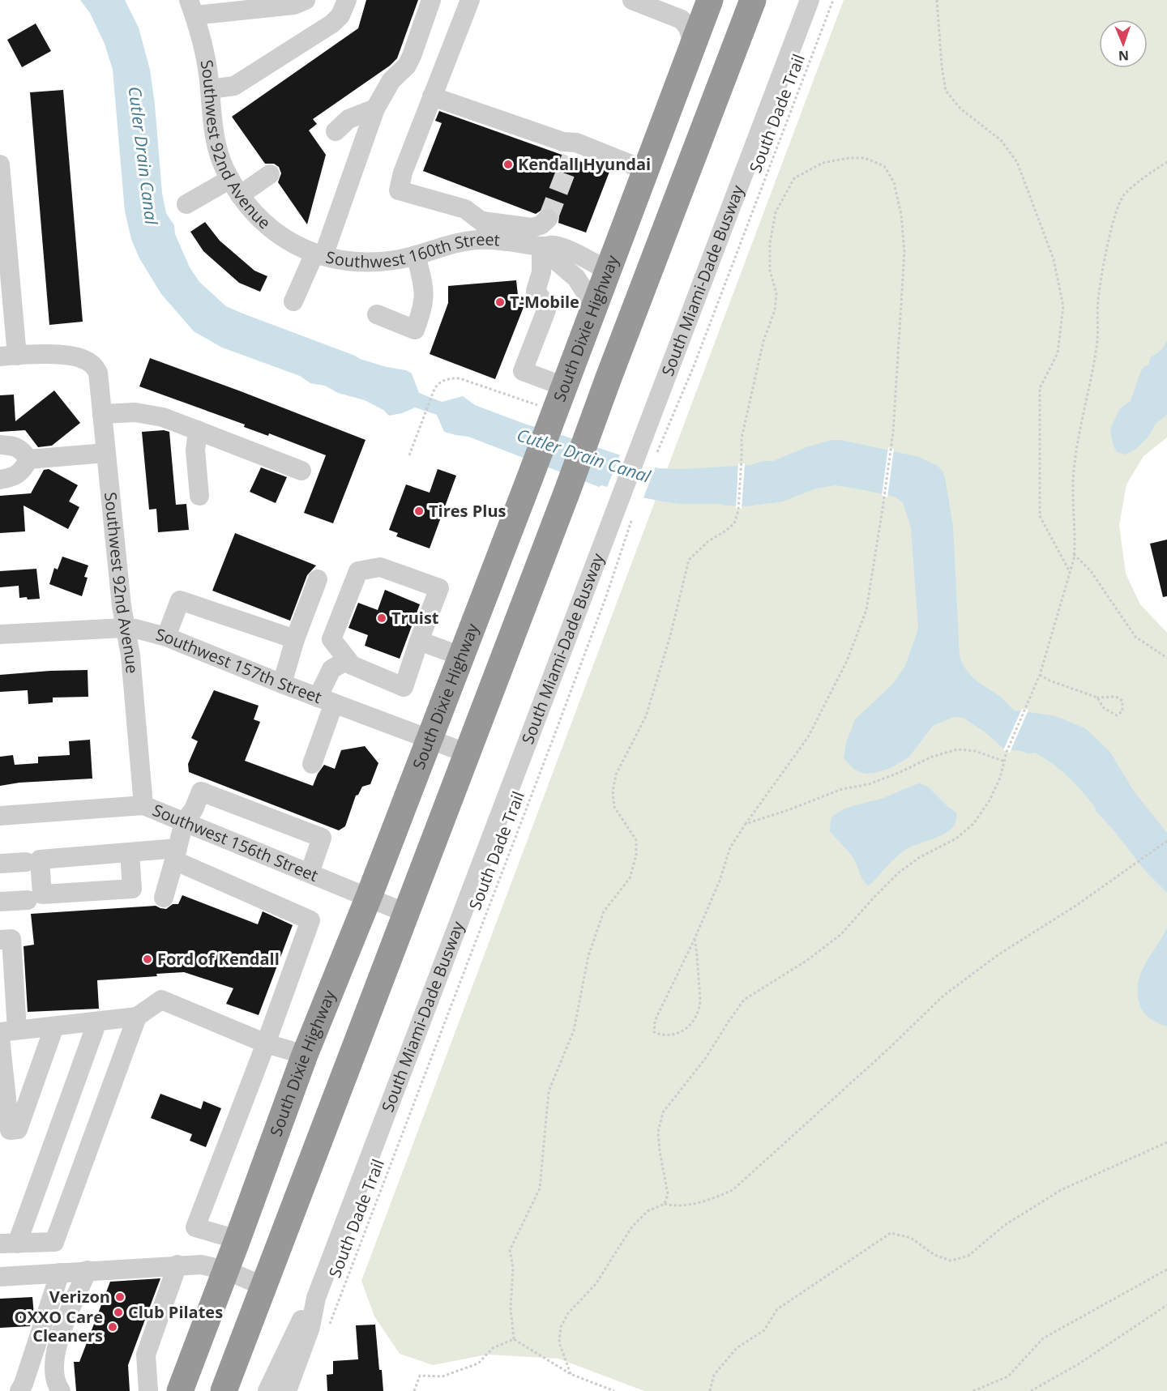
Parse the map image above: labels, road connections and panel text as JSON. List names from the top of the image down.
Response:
{
  "streets": {
    "highway": ["South Dixie Highway"],
    "street": [
      "Southwest 92nd Avenue",
      "Southwest 160th Street",
      "South Miami-Dade Busway",
      "Southwest 157th Street",
      "Southwest 156th Street"
    ],
    "path": ["South Dade Trail"]
  },
  "crossings": [
    ["South Dade Trail", "South Miami-Dade Busway"],
    ["Southwest 92nd Avenue", "Southwest 160th Street"],
    ["Southwest 92nd Avenue", "Southwest 157th Street"],
    ["Southwest 92nd Avenue", "Southwest 156th Street"],
    ["Southwest 160th Street", "South Dixie Highway"],
    ["South Dixie Highway", "Southwest 157th Street"],
    ["South Dixie Highway", "Southwest 156th Street"]
  ],
  "water": ["Cutler Drain Canal"],
  "places": [
    "Kendall Hyundai",
    "T-Mobile",
    "Tires Plus",
    "Truist",
    "Ford of Kendall",
    "Verizon",
    "Club Pilates",
    "OXXO Care Cleaners"
  ],
  "north": "bottom"
}
